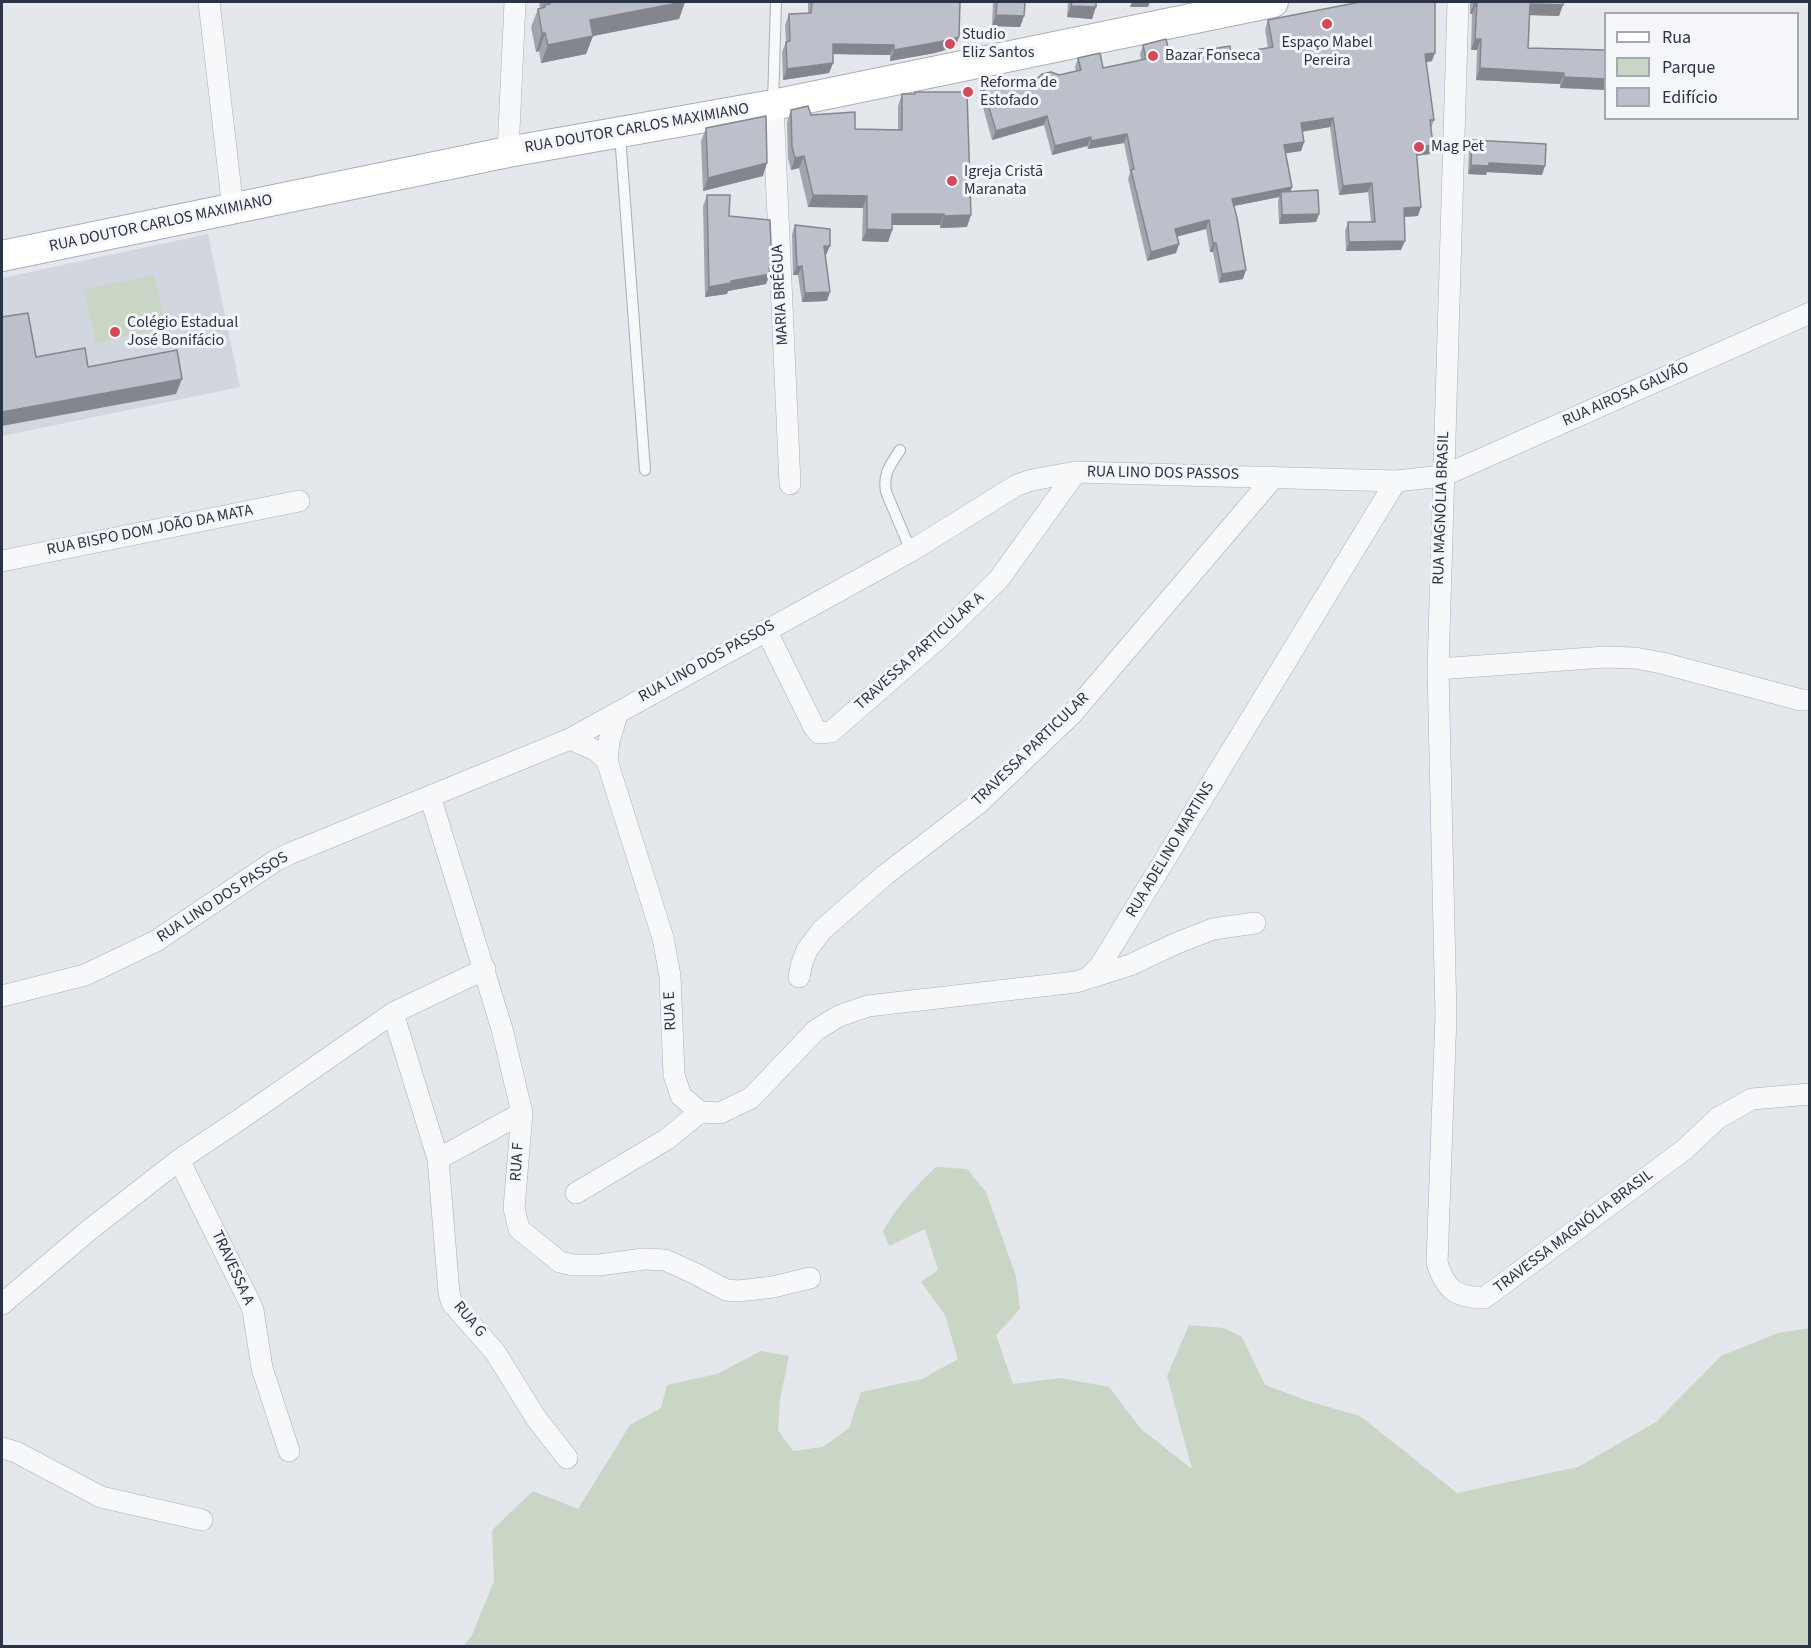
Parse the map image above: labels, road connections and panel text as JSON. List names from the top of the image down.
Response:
{
  "streets": {
    "main road": ["RUA DOUTOR CARLOS MAXIMIANO"],
    "street": [
      "MARIA BRÉGUA",
      "RUA AIROSA GALVÃO",
      "RUA LINO DOS PASSOS",
      "RUA MAGNÓLIA BRASIL",
      "RUA BISPO DOM JOÃO DA MATA",
      "TRAVESSA PARTICULAR A",
      "TRAVESSA PARTICULAR",
      "RUA ADELINO MARTINS",
      "RUA E",
      "RUA F",
      "TRAVESSA MAGNÓLIA BRASIL",
      "TRAVESSA A",
      "RUA G"
    ]
  },
  "crossings": [
    ["RUA DOUTOR CARLOS MAXIMIANO", "MARIA BRÉGUA"],
    ["RUA AIROSA GALVÃO", "RUA LINO DOS PASSOS"],
    ["RUA AIROSA GALVÃO", "RUA MAGNÓLIA BRASIL"],
    ["RUA LINO DOS PASSOS", "RUA MAGNÓLIA BRASIL"],
    ["RUA LINO DOS PASSOS", "TRAVESSA PARTICULAR A"],
    ["RUA LINO DOS PASSOS", "TRAVESSA PARTICULAR"],
    ["RUA LINO DOS PASSOS", "RUA ADELINO MARTINS"],
    ["RUA LINO DOS PASSOS", "RUA E"],
    ["RUA LINO DOS PASSOS", "RUA F"],
    ["RUA MAGNÓLIA BRASIL", "TRAVESSA MAGNÓLIA BRASIL"]
  ],
  "places": [
    "Espaço Mabel Pereira",
    "Studio Eliz Santos",
    "Bazar Fonseca",
    "Reforma de Estofado",
    "Mag Pet",
    "Igreja Cristã Maranata",
    "Colégio Estadual José Bonifácio"
  ],
  "legend": ["Rua", "Parque", "Edifício"]
}
